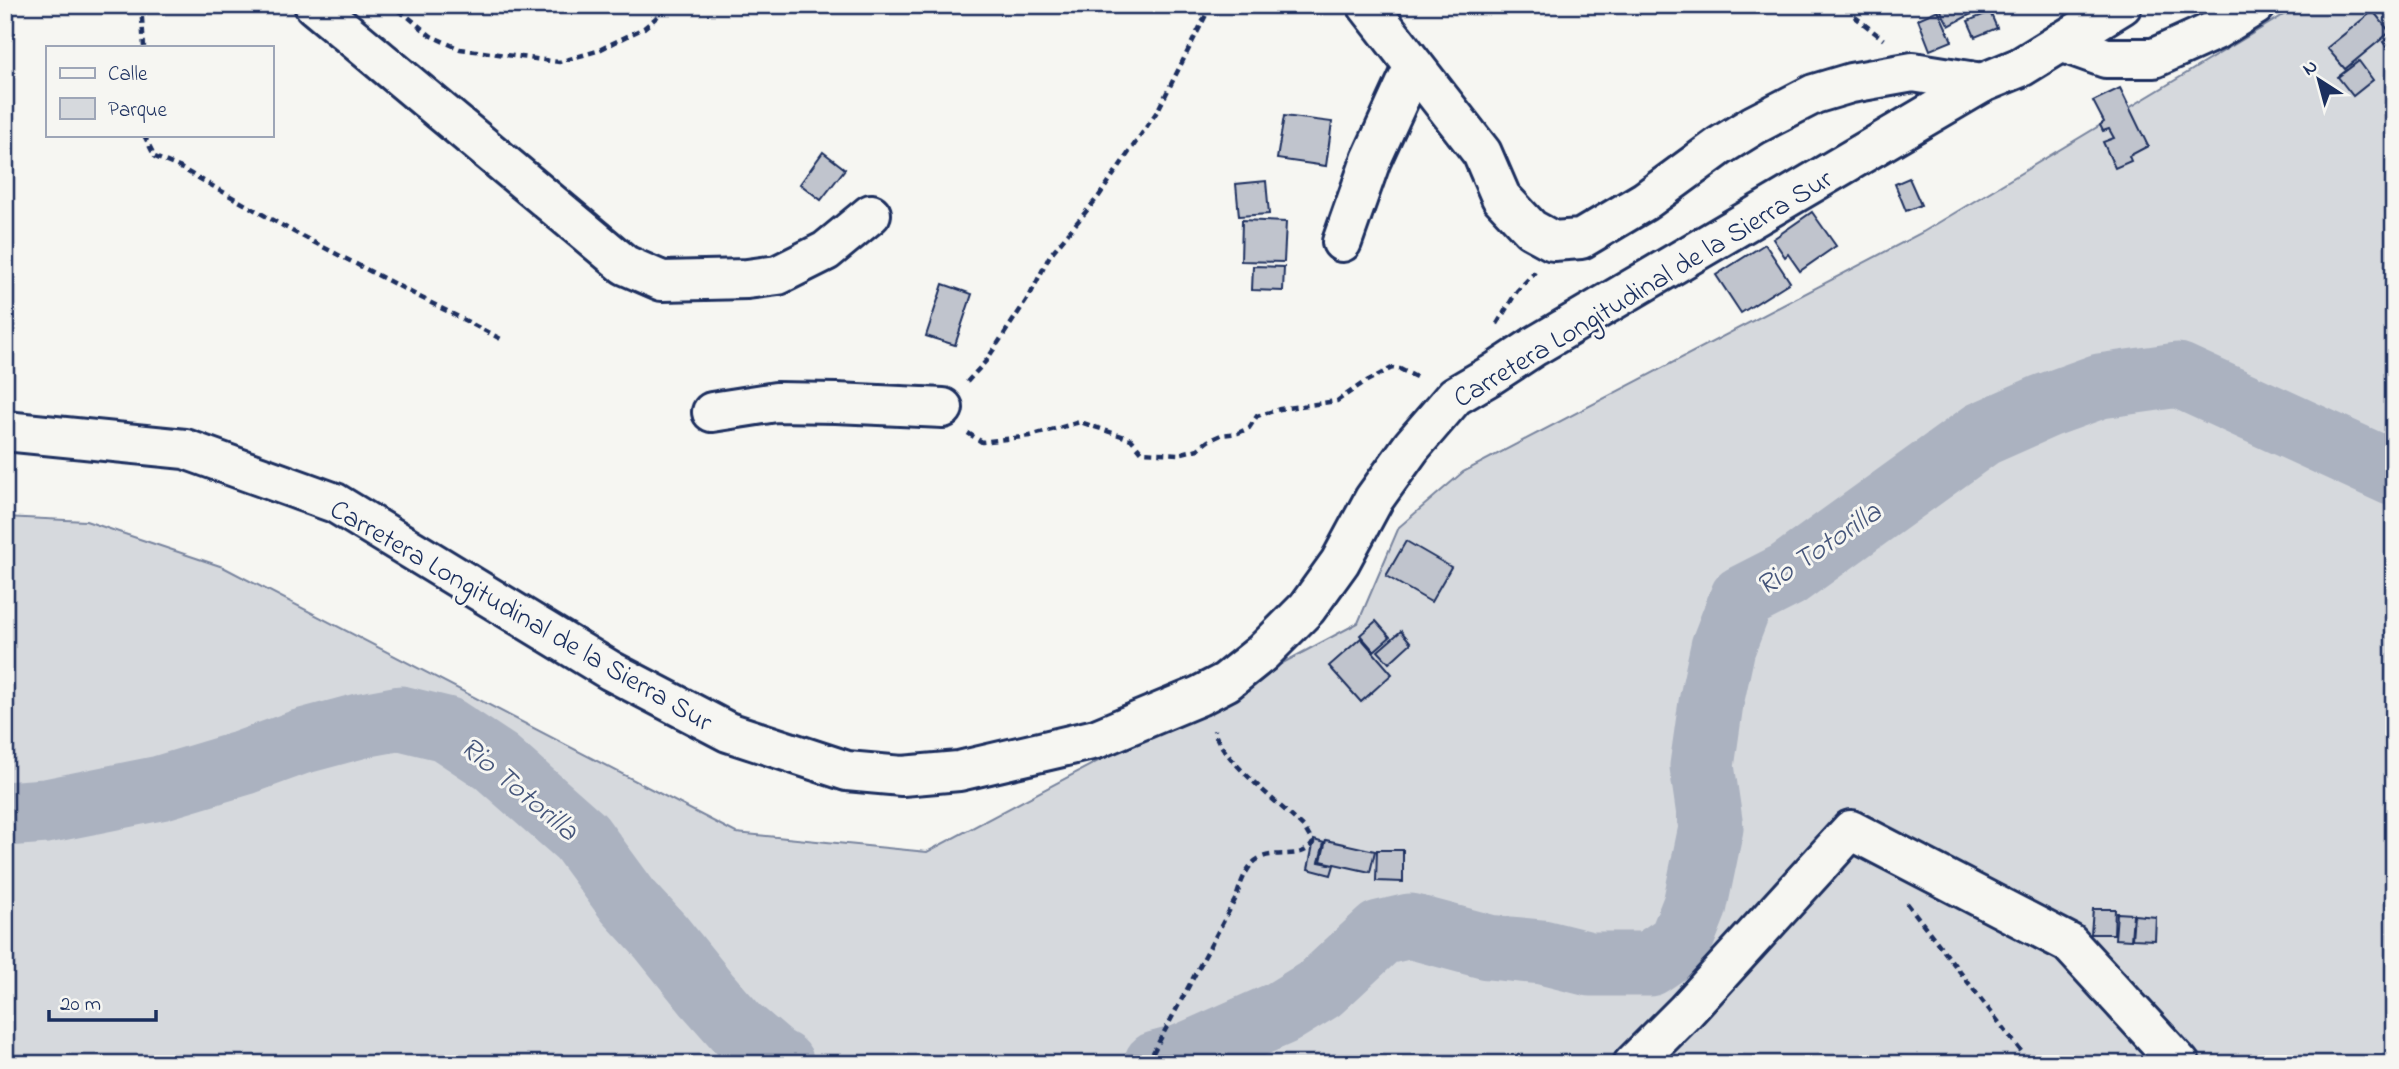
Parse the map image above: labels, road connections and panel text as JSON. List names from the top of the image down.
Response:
{
  "streets": {
    "main road": ["Carretera Longitudinal de la Sierra Sur"]
  },
  "water": ["Rio Totorilla"],
  "legend": ["Calle", "Parque"],
  "scale_bar": "20 m",
  "north": "top left"
}
